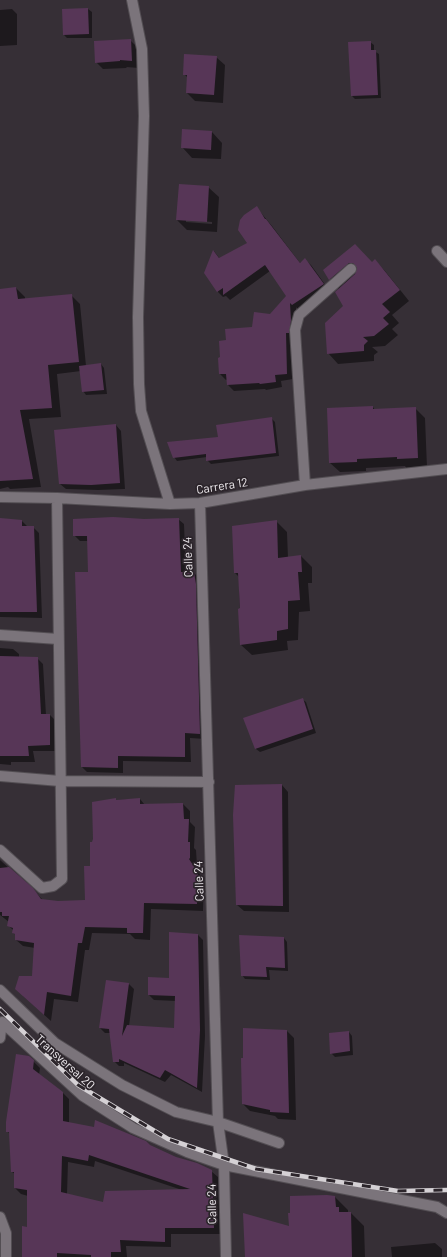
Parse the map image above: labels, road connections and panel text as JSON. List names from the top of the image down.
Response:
{
  "streets": {
    "street": ["Carrera 12", "Calle 24", "Transversal 20"]
  },
  "crossings": [
    ["Carrera 12", "Calle 24"],
    ["Calle 24", "Transversal 20"]
  ]
}
